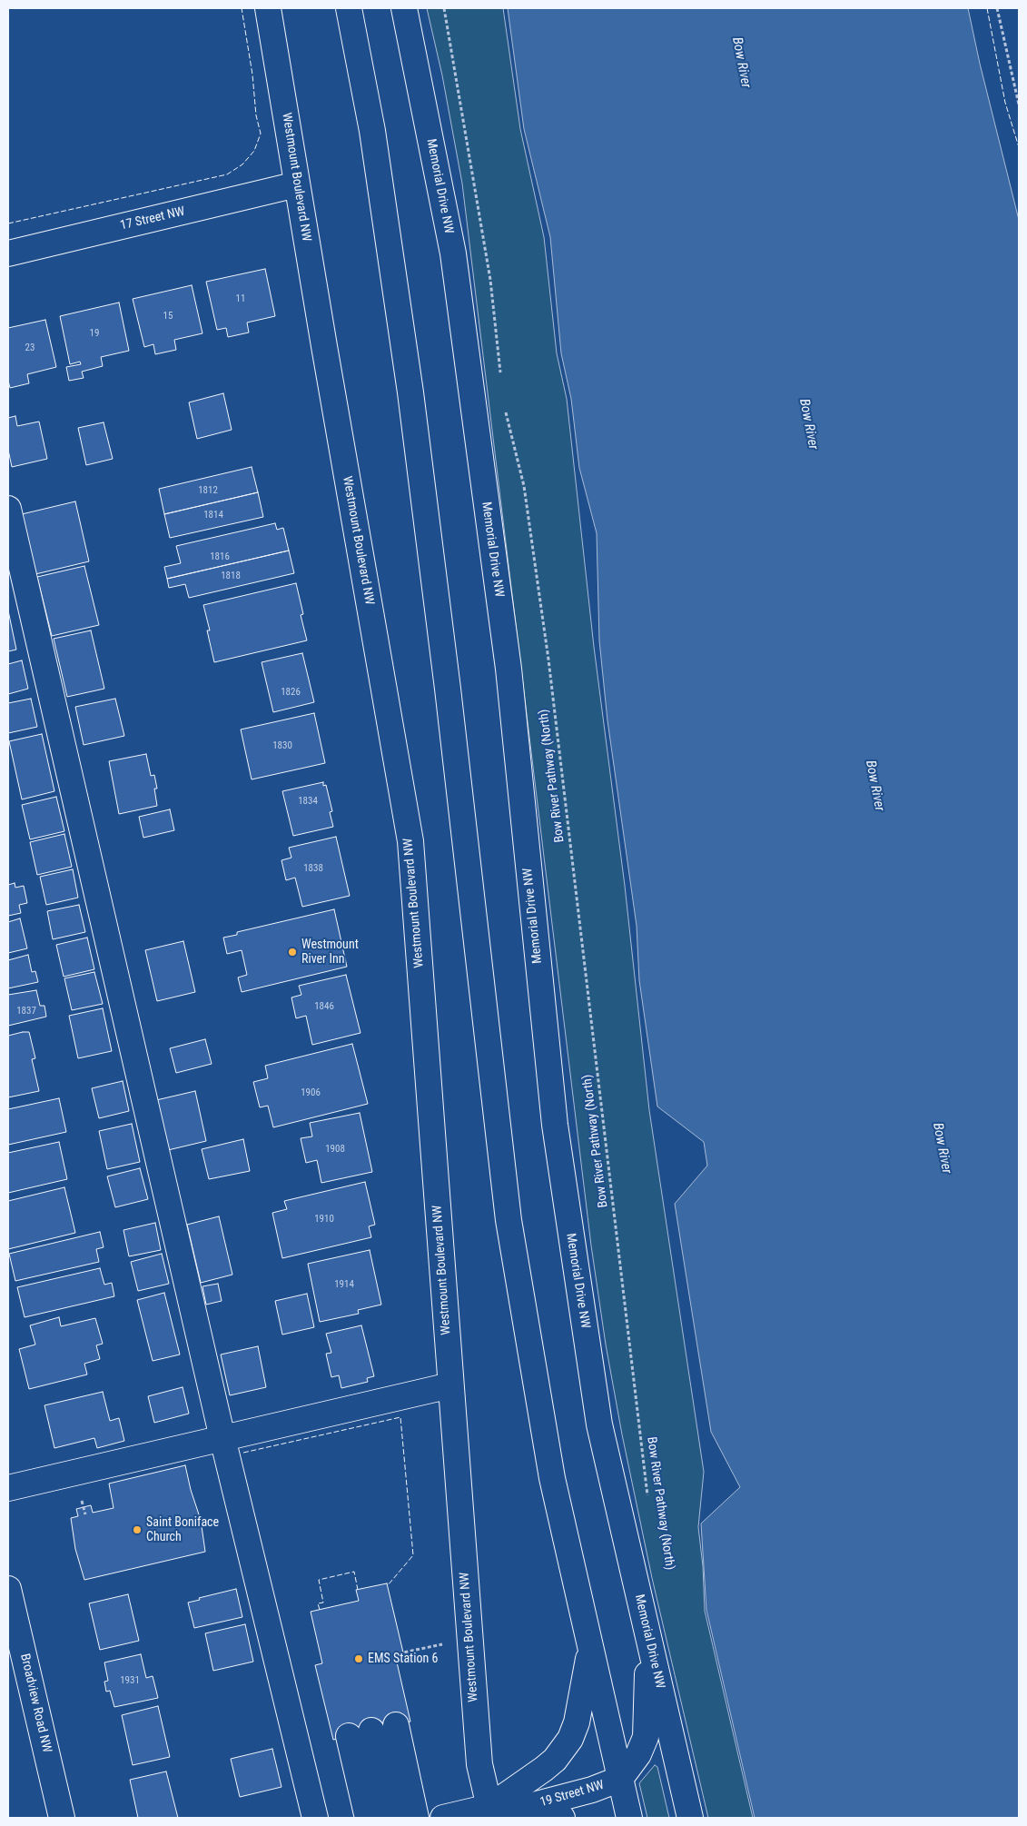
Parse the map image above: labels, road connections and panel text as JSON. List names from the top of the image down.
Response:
{
  "streets": {
    "main road": [
      "Westmount Boulevard NW",
      "Memorial Drive NW",
      "17 Street NW",
      "Broadview Road NW",
      "19 Street NW"
    ],
    "path": ["Bow River Pathway (North)"]
  },
  "crossings": [
    ["Westmount Boulevard NW", "17 Street NW"],
    ["Westmount Boulevard NW", "19 Street NW"]
  ],
  "water": ["Bow River"],
  "places": ["Westmount River Inn", "Saint Boniface Church", "EMS Station 6"],
  "house_numbers": [
    "11",
    "15",
    "19",
    "23",
    "1812",
    "1814",
    "1816",
    "1818",
    "1826",
    "1830",
    "1834",
    "1838",
    "1846",
    "1837",
    "1906",
    "1908",
    "1910",
    "1914",
    "1931"
  ]
}
